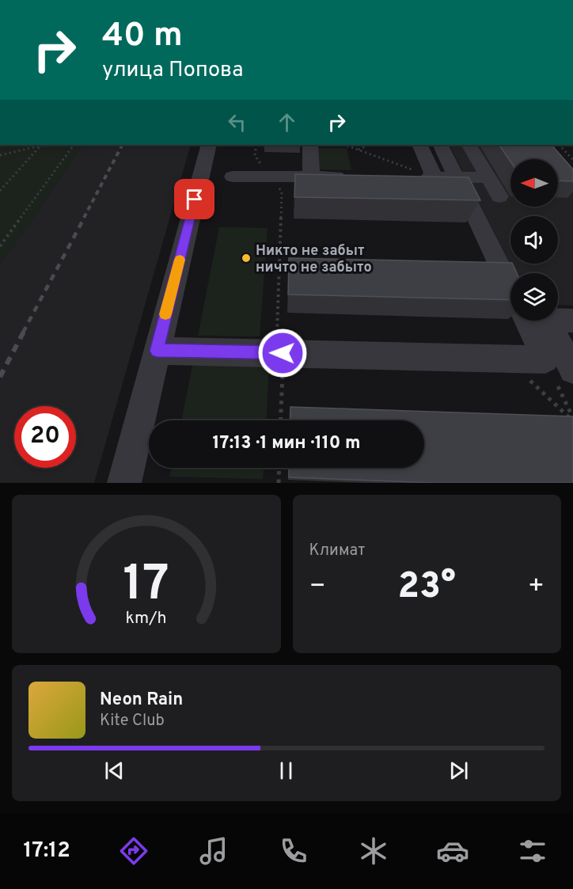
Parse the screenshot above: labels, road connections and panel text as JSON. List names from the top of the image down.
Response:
{
  "places": ["Никто не забыт ничто не забыто"],
  "north": "left",
  "page": {
    "turn": ["40 m", "улица Попова"],
    "limit": "20",
    "trip": "17:13 · 1 мин · 110 m",
    "tile": "Климат",
    "heat": ["−", "23°", "+"],
    "song": ["Neon Rain", "Kite Club"],
    "tabs": "17:12",
    "gauge": ["17", "km/h"]
  }
}
